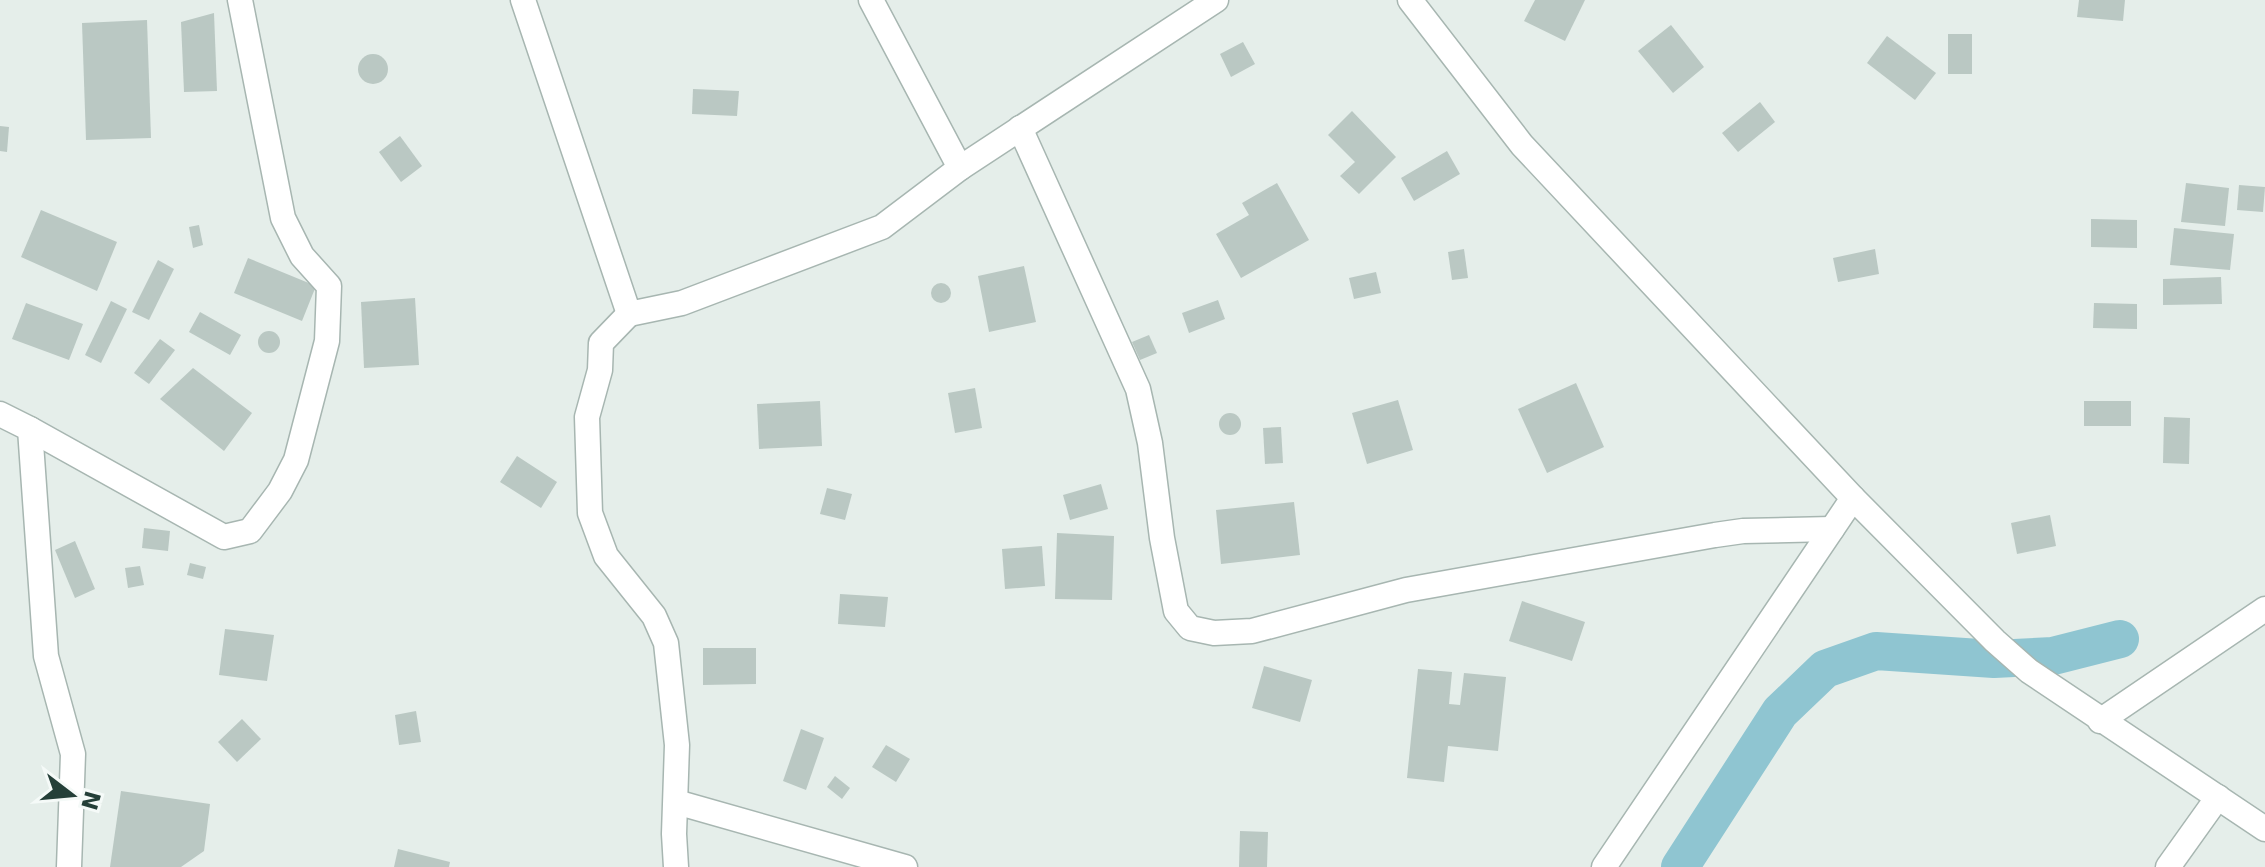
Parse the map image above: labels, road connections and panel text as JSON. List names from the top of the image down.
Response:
{
  "north": "right"
}
